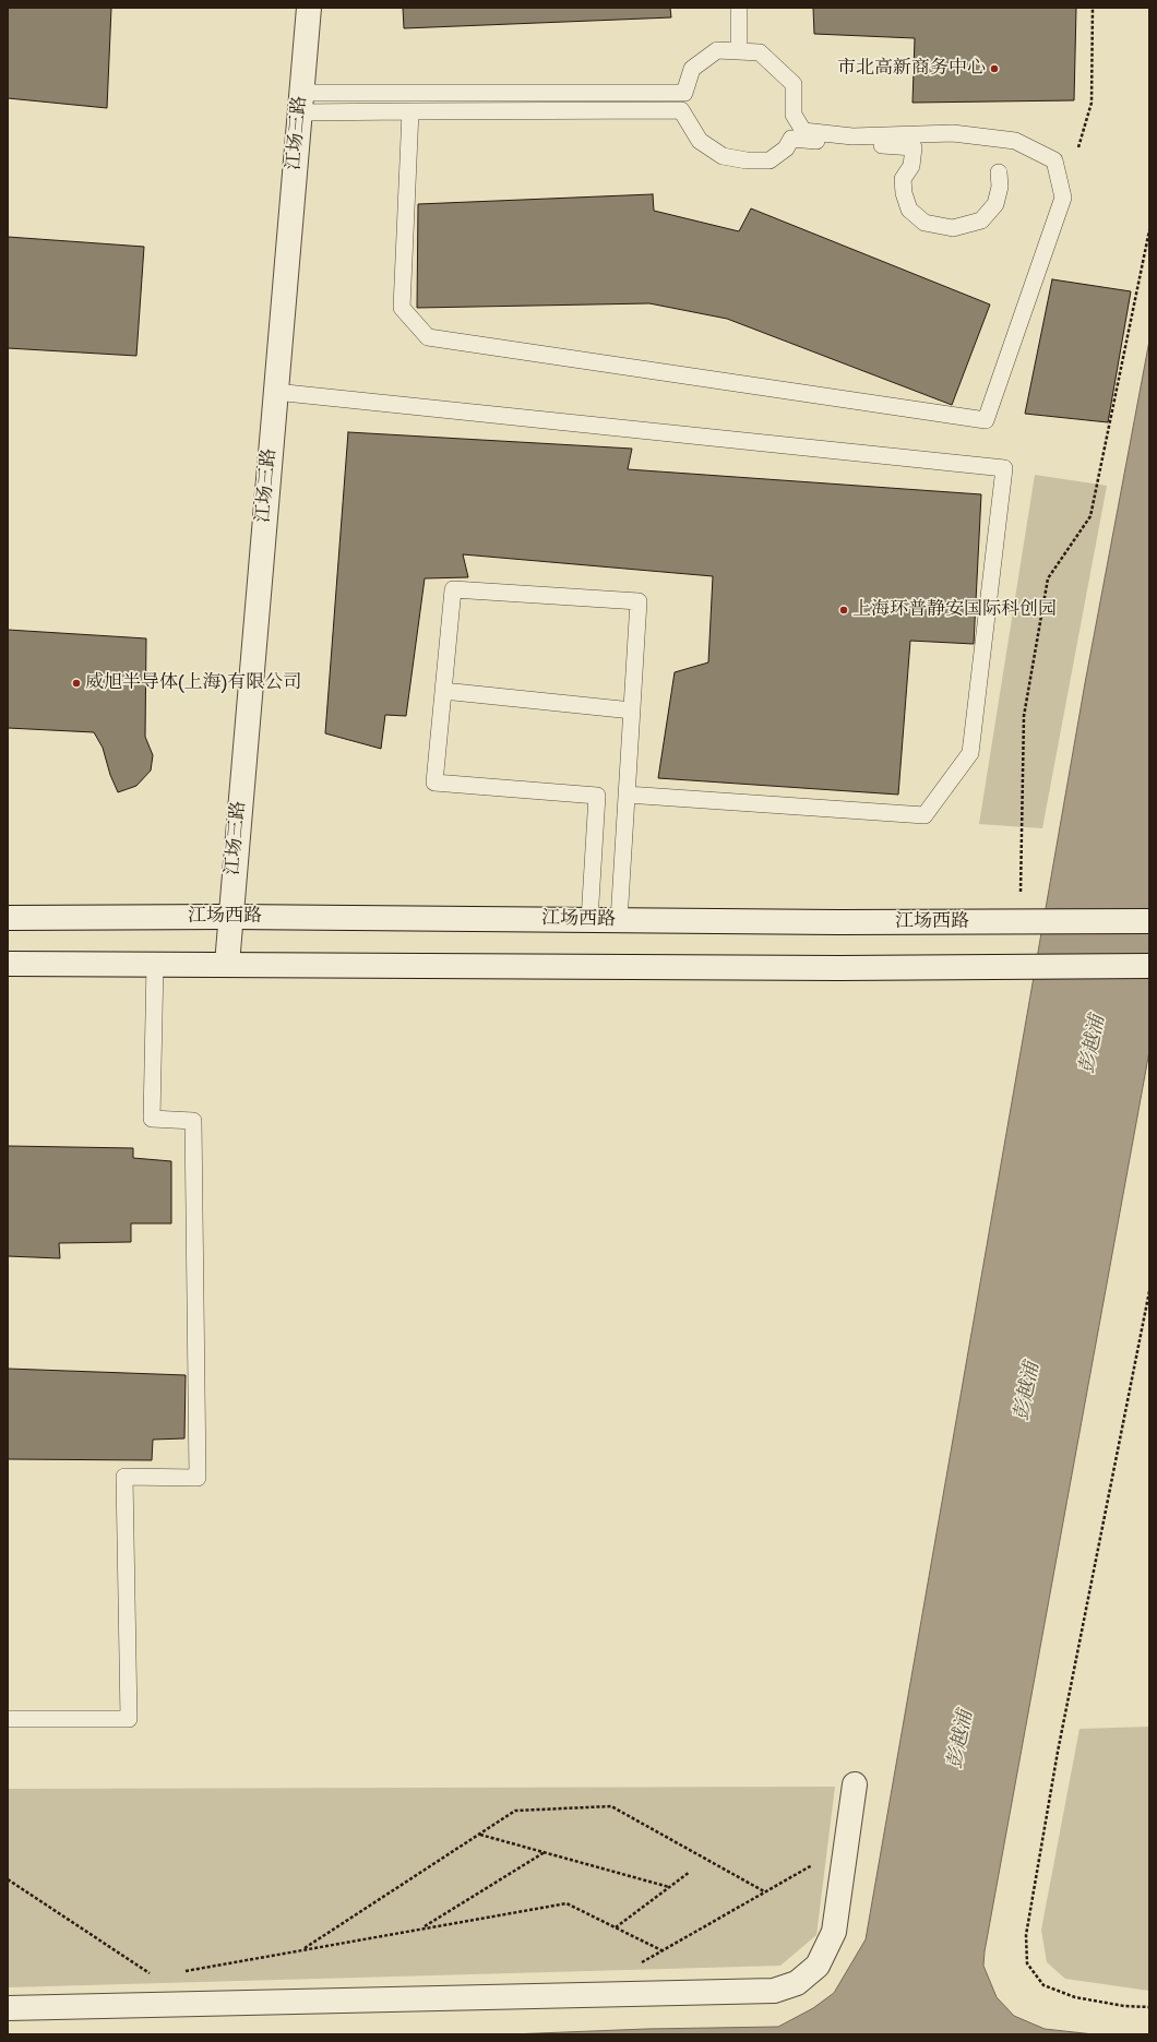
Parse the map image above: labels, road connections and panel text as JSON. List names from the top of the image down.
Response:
{
  "streets": {
    "main road": ["江场三路", "江场西路"]
  },
  "crossings": [
    ["江场三路", "江场西路"]
  ],
  "water": ["彭越浦"],
  "places": ["市北高新商务中心", "上海环普静安国际科创园", "威旭半导体(上海)有限公司"]
}
